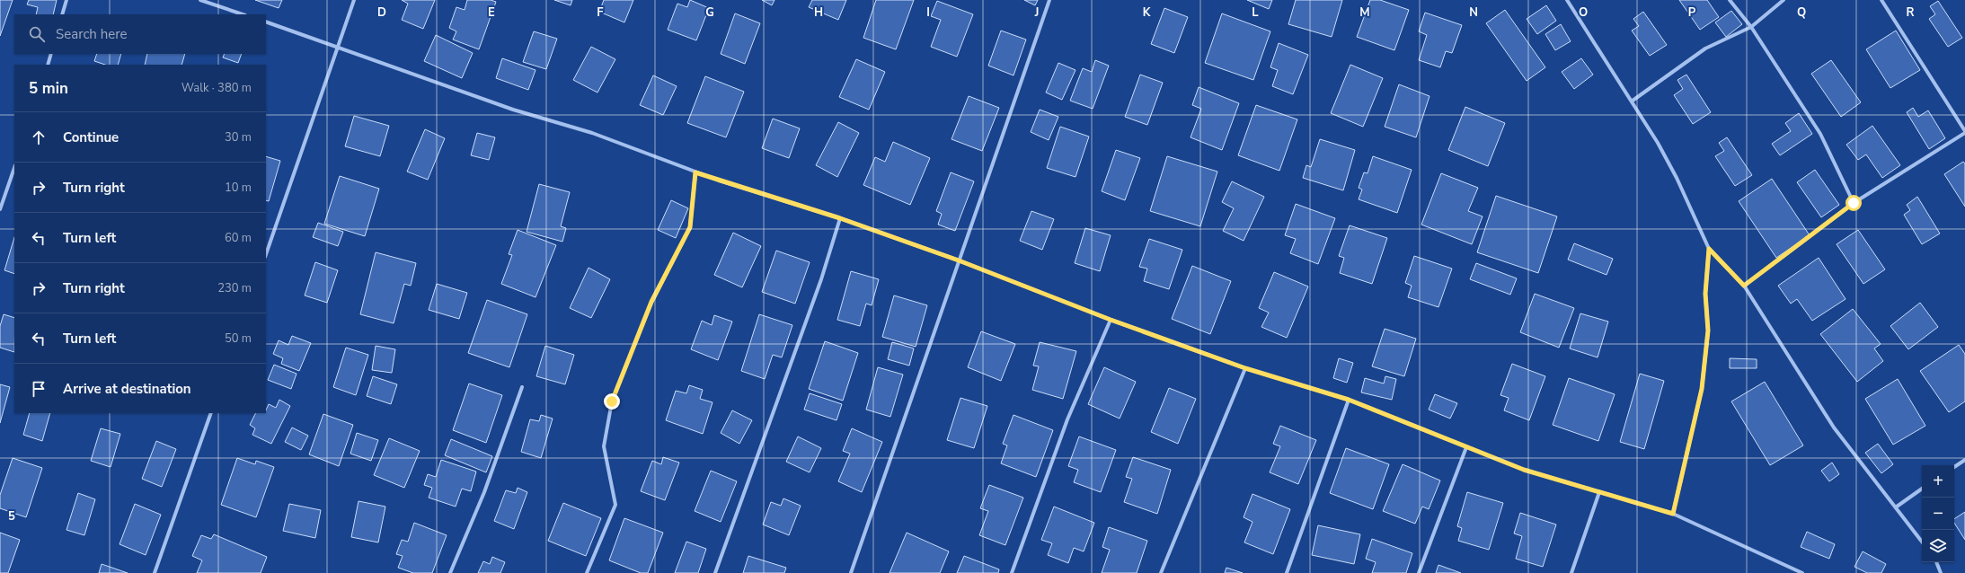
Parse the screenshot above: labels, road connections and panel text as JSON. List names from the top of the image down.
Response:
{
  "page": {
    "search": "Search here",
    "heading": ["5 min", "Walk · 380 m"],
    "list": [
      ["Continue", "30 m"],
      ["Turn right", "10 m"],
      ["Turn left", "60 m"],
      ["Turn right", "230 m"],
      ["Turn left", "50 m"],
      "Arrive at destination"
    ],
    "map_buttons": ["+", "−"]
  },
  "grid": {
    "columns": [
      "D",
      "E",
      "F",
      "G",
      "H",
      "I",
      "J",
      "K",
      "L",
      "M",
      "N",
      "O",
      "P",
      "Q",
      "R"
    ],
    "rows": ["5"]
  }
}
